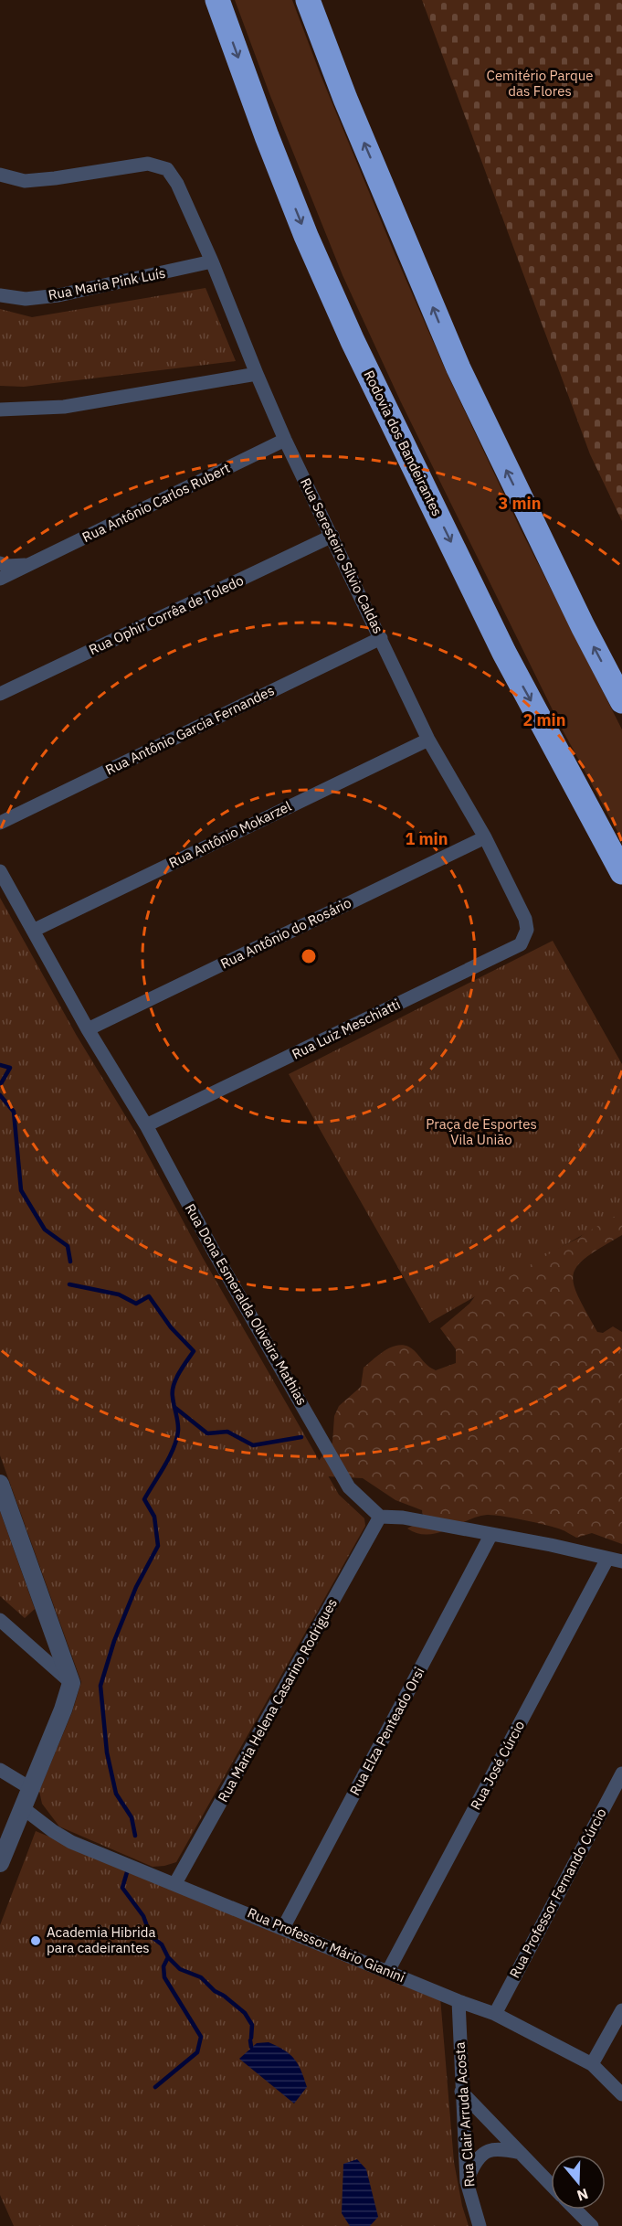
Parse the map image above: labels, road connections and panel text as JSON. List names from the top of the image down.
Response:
{
  "streets": {
    "highway": ["Rodovia dos Bandeirantes"],
    "street": [
      "Rua Maria Pink Luís",
      "Rua Antônio Carlos Rubert",
      "Rua Seresteiro Sílvio Caldas",
      "Rua Ophir Corrêa de Toledo",
      "Rua Antônio Garcia Fernandes",
      "Rua Antônio Mokarzel",
      "Rua Antônio do Rosário",
      "Rua Luiz Meschiatti",
      "Rua Dona Esmeralda Oliveira Mathias",
      "Rua Maria Helena Casarino Rodrigues",
      "Rua Elza Penteado Orsi",
      "Rua José Cúrcio",
      "Rua Professor Fernando Cúrcio",
      "Rua Professor Mário Gianini",
      "Rua Clair Arruda Acosta"
    ]
  },
  "crossings": [
    ["Rua Maria Pink Luís", "Rua Seresteiro Sílvio Caldas"],
    ["Rua Antônio Carlos Rubert", "Rua Seresteiro Sílvio Caldas"],
    ["Rua Seresteiro Sílvio Caldas", "Rua Ophir Corrêa de Toledo"],
    ["Rua Seresteiro Sílvio Caldas", "Rua Antônio Garcia Fernandes"],
    ["Rua Seresteiro Sílvio Caldas", "Rua Antônio Mokarzel"],
    ["Rua Seresteiro Sílvio Caldas", "Rua Antônio do Rosário"],
    ["Rua Seresteiro Sílvio Caldas", "Rua Luiz Meschiatti"],
    ["Rua Antônio Mokarzel", "Rua Dona Esmeralda Oliveira Mathias"],
    ["Rua Antônio do Rosário", "Rua Dona Esmeralda Oliveira Mathias"],
    ["Rua Luiz Meschiatti", "Rua Dona Esmeralda Oliveira Mathias"],
    ["Rua Dona Esmeralda Oliveira Mathias", "Rua Maria Helena Casarino Rodrigues"],
    ["Rua Maria Helena Casarino Rodrigues", "Rua Professor Mário Gianini"],
    ["Rua Elza Penteado Orsi", "Rua Professor Mário Gianini"],
    ["Rua José Cúrcio", "Rua Professor Mário Gianini"],
    ["Rua Professor Fernando Cúrcio", "Rua Professor Mário Gianini"],
    ["Rua Professor Mário Gianini", "Rua Clair Arruda Acosta"]
  ],
  "parks": ["Cemitério Parque das Flores", "Praça de Esportes Vila União"],
  "places": ["Academia Hibrida para cadeirantes"],
  "north": "bottom",
  "rings": ["3 min", "2 min", "1 min"]
}
